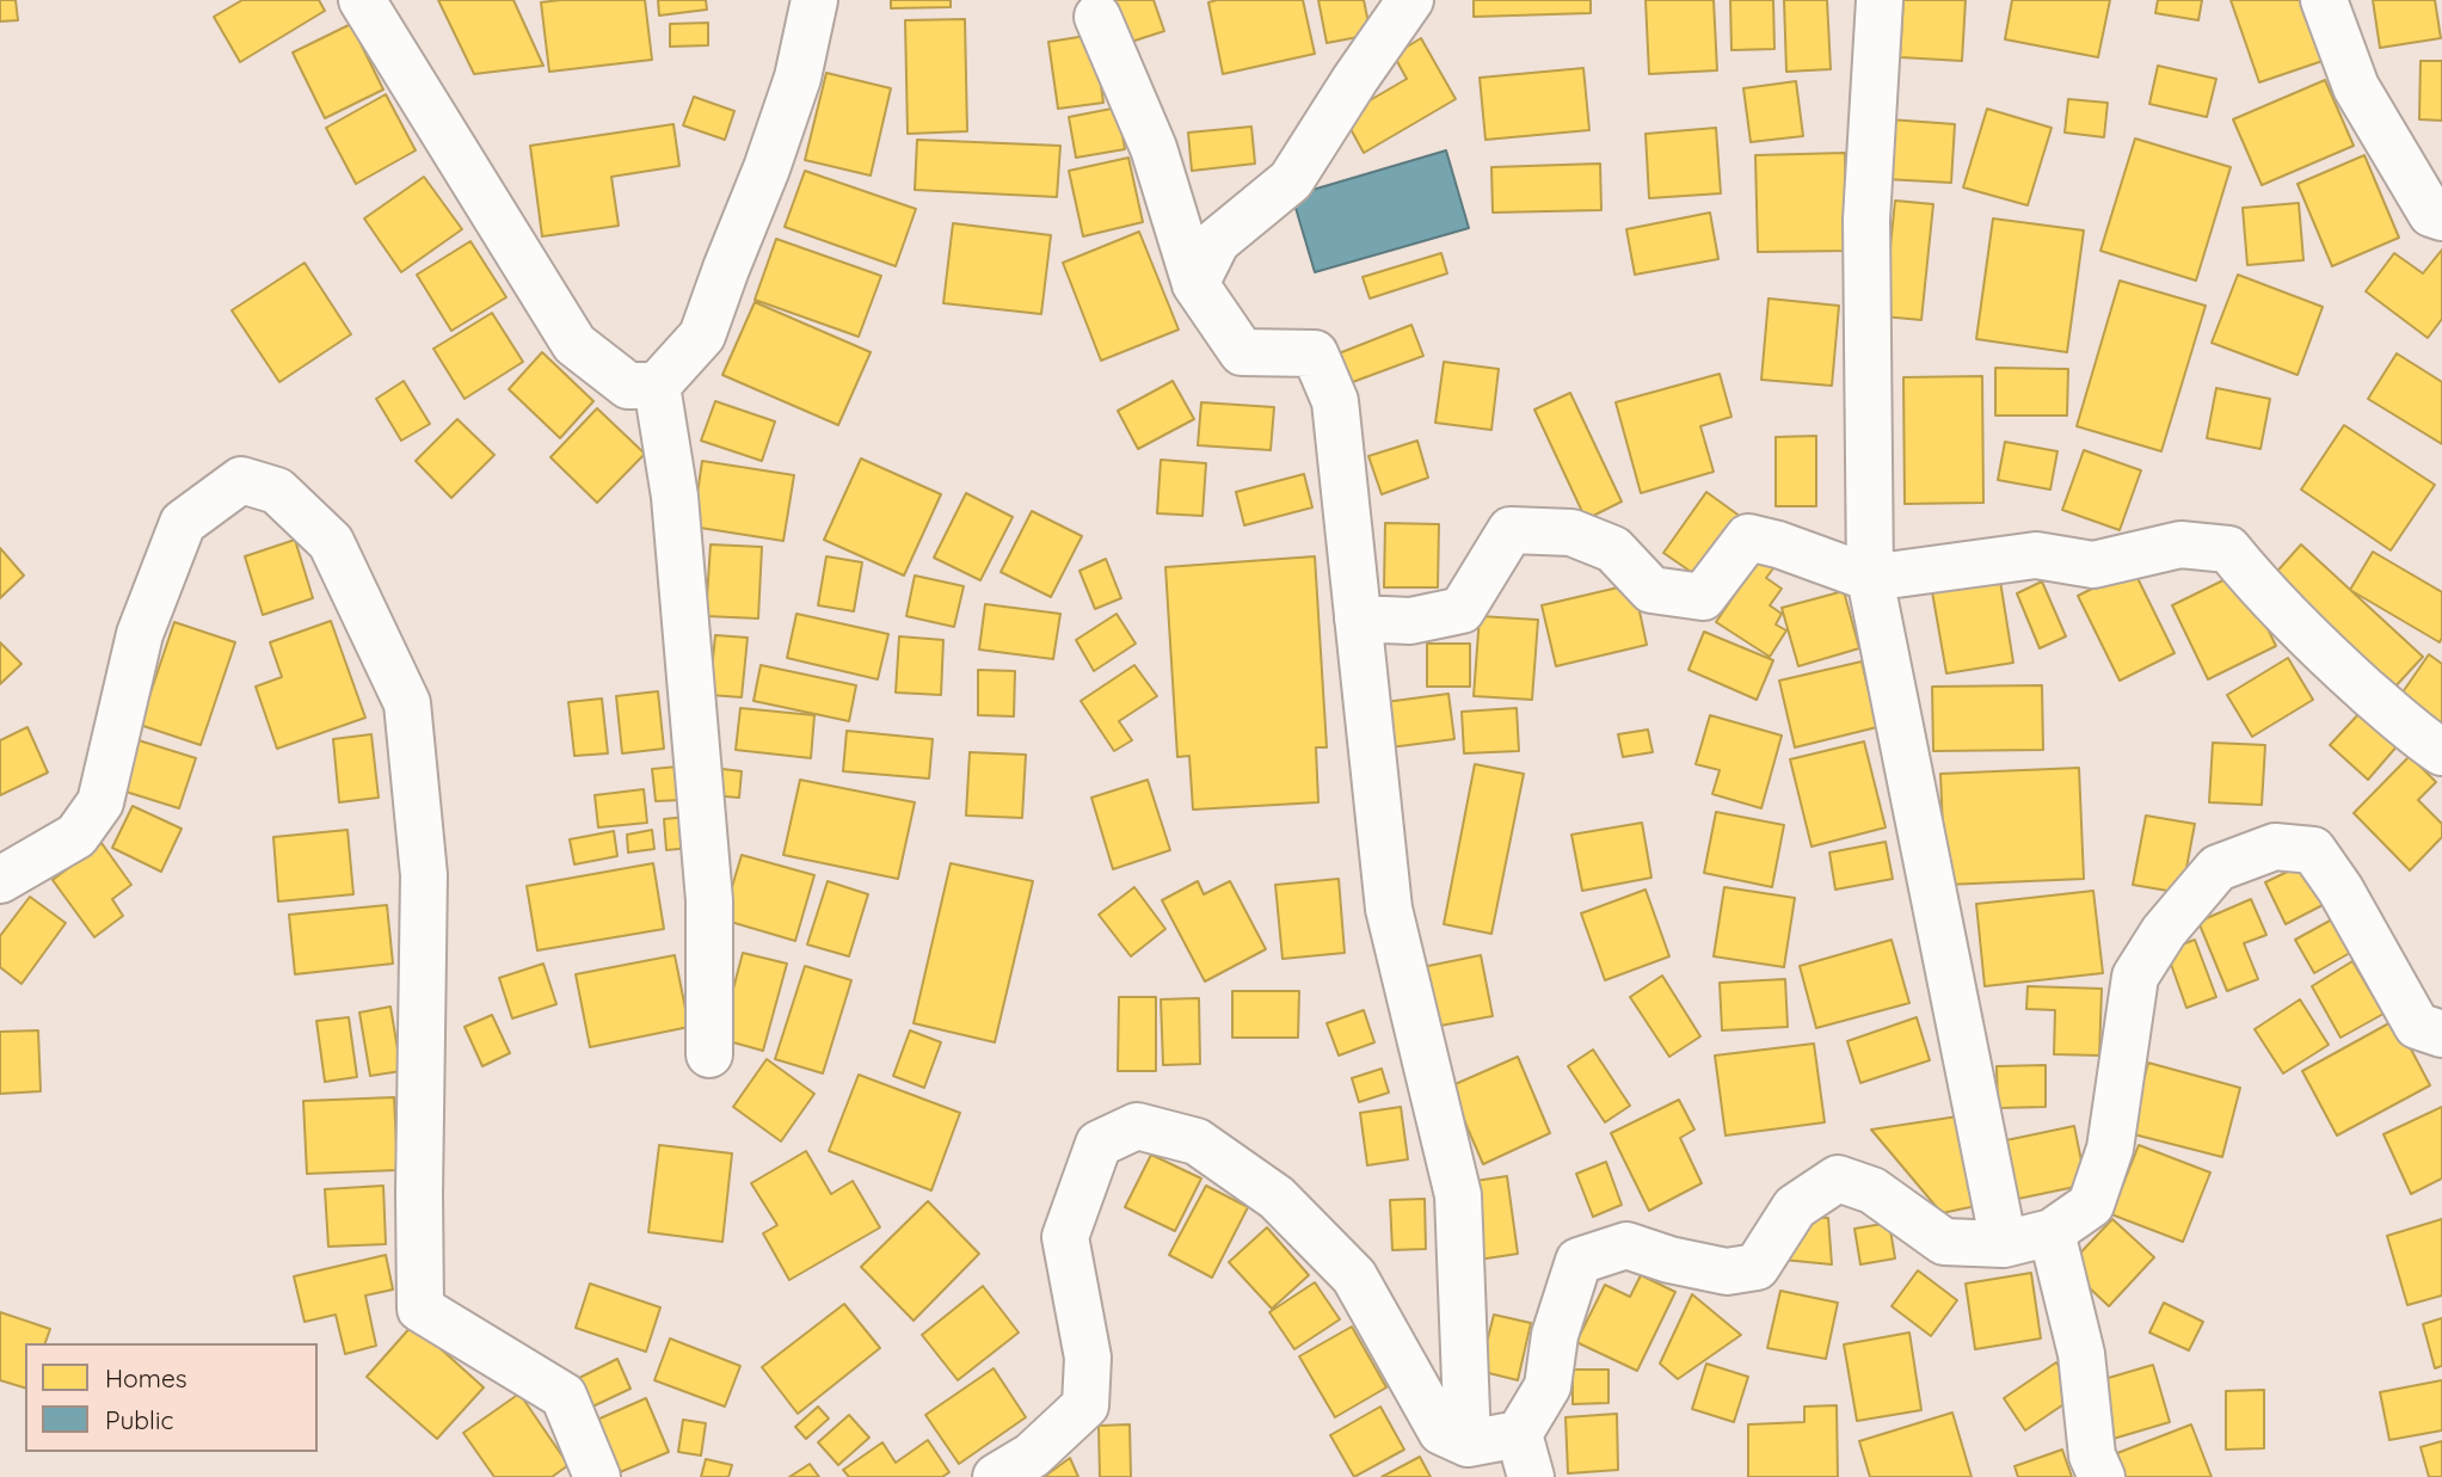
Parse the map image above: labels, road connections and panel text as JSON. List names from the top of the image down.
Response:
{
  "legend": ["Homes", "Public"]
}
